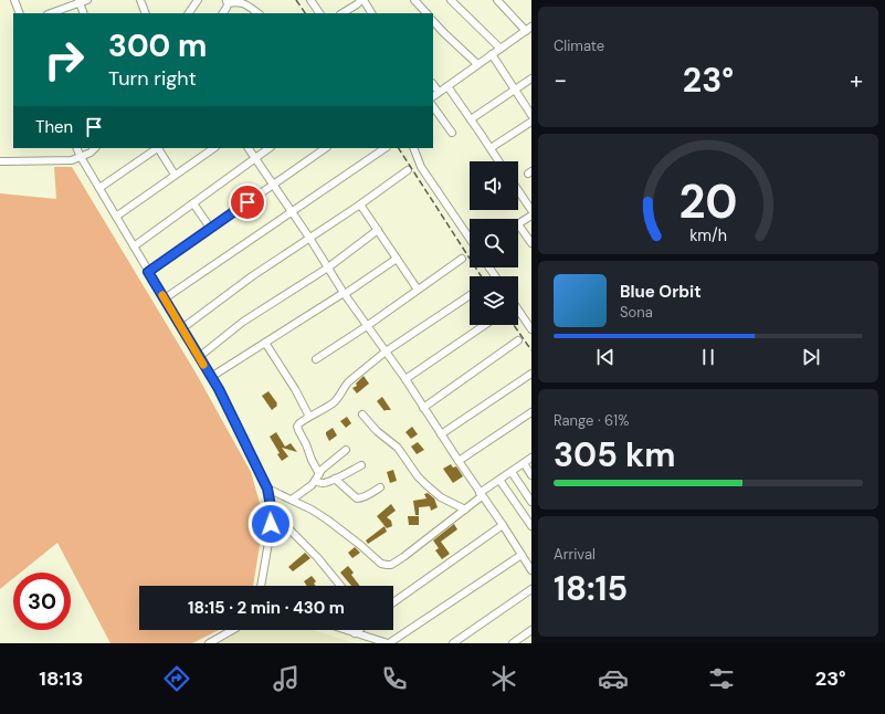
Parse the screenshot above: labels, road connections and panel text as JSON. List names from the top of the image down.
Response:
{
  "page": {
    "tile": [
      "Climate",
      ["Range · 61%", "305 km"],
      ["Arrival", "18:15"]
    ],
    "turn": ["300 m", "Turn right"],
    "heat": ["−", "23°", "+"],
    "then": "Then",
    "song": ["Blue Orbit", "Sona"],
    "limit": "30",
    "trip": "18:15 · 2 min · 430 m",
    "tabs": ["18:13", "23°"],
    "gauge": ["20", "km/h"]
  }
}
